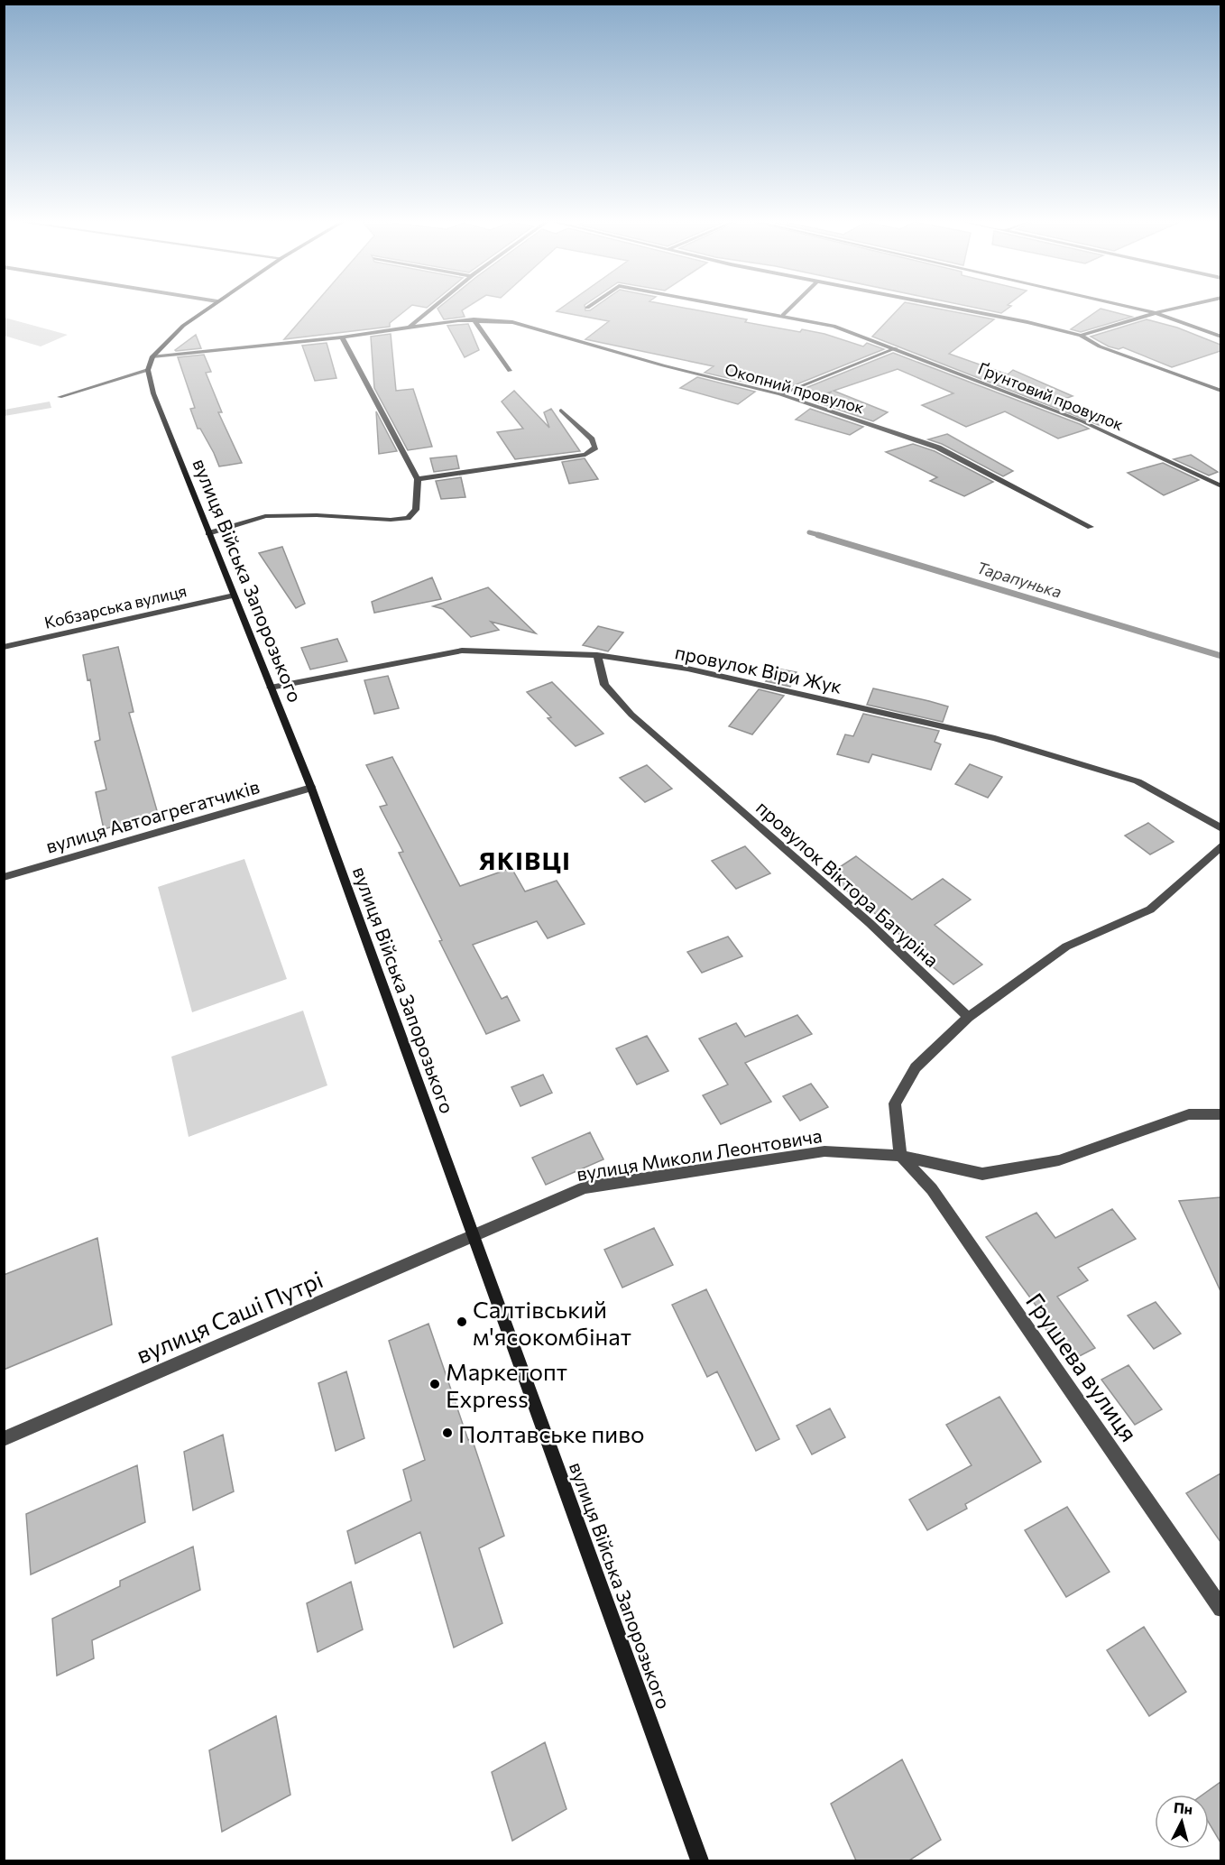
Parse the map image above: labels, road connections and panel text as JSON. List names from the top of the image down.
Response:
{
  "streets": {
    "street": [
      "Окопний провулок",
      "Ґрунтовий провулок",
      "вулиця Війська Запорозького",
      "Кобзарська вулиця",
      "провулок Віри Жук",
      "вулиця Автоагрегатчиків",
      "провулок Віктора Батуріна",
      "вулиця Миколи Леонтовича",
      "вулиця Саші Путрі",
      "Грушева вулиця"
    ]
  },
  "crossings": [
    ["вулиця Війська Запорозького", "Кобзарська вулиця"],
    ["вулиця Війська Запорозького", "провулок Віри Жук"],
    ["вулиця Війська Запорозького", "вулиця Автоагрегатчиків"],
    ["вулиця Війська Запорозького", "вулиця Миколи Леонтовича"],
    ["вулиця Війська Запорозького", "вулиця Саші Путрі"],
    ["провулок Віри Жук", "провулок Віктора Батуріна"],
    ["вулиця Миколи Леонтовича", "вулиця Саші Путрі"],
    ["вулиця Миколи Леонтовича", "Грушева вулиця"]
  ],
  "districts": ["ЯКІВЦІ"],
  "water": ["Тарапунька"],
  "places": ["Салтівський м'ясокомбінат", "Маркетопт Express", "Полтавське пиво"],
  "north": "top"
}
